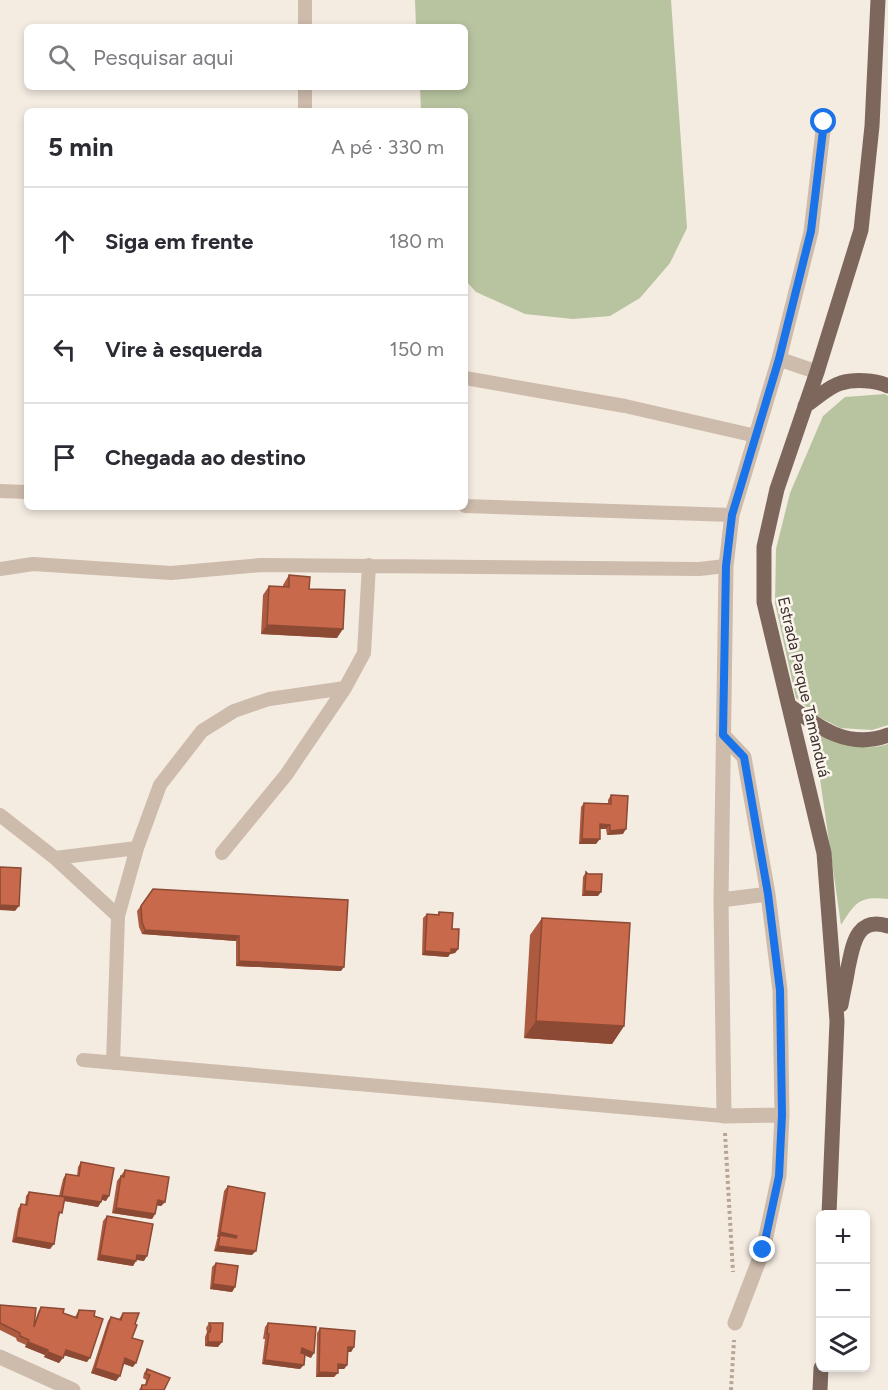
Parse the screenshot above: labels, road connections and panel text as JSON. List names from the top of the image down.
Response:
{
  "streets": {
    "main road": ["Estrada Parque Tamanduá"]
  },
  "page": {
    "search": "Pesquisar aqui",
    "heading": ["5 min", "A pé · 330 m"],
    "list": [
      ["Siga em frente", "180 m"],
      ["Vire à esquerda", "150 m"],
      "Chegada ao destino"
    ],
    "map_buttons": ["+", "−"]
  }
}
